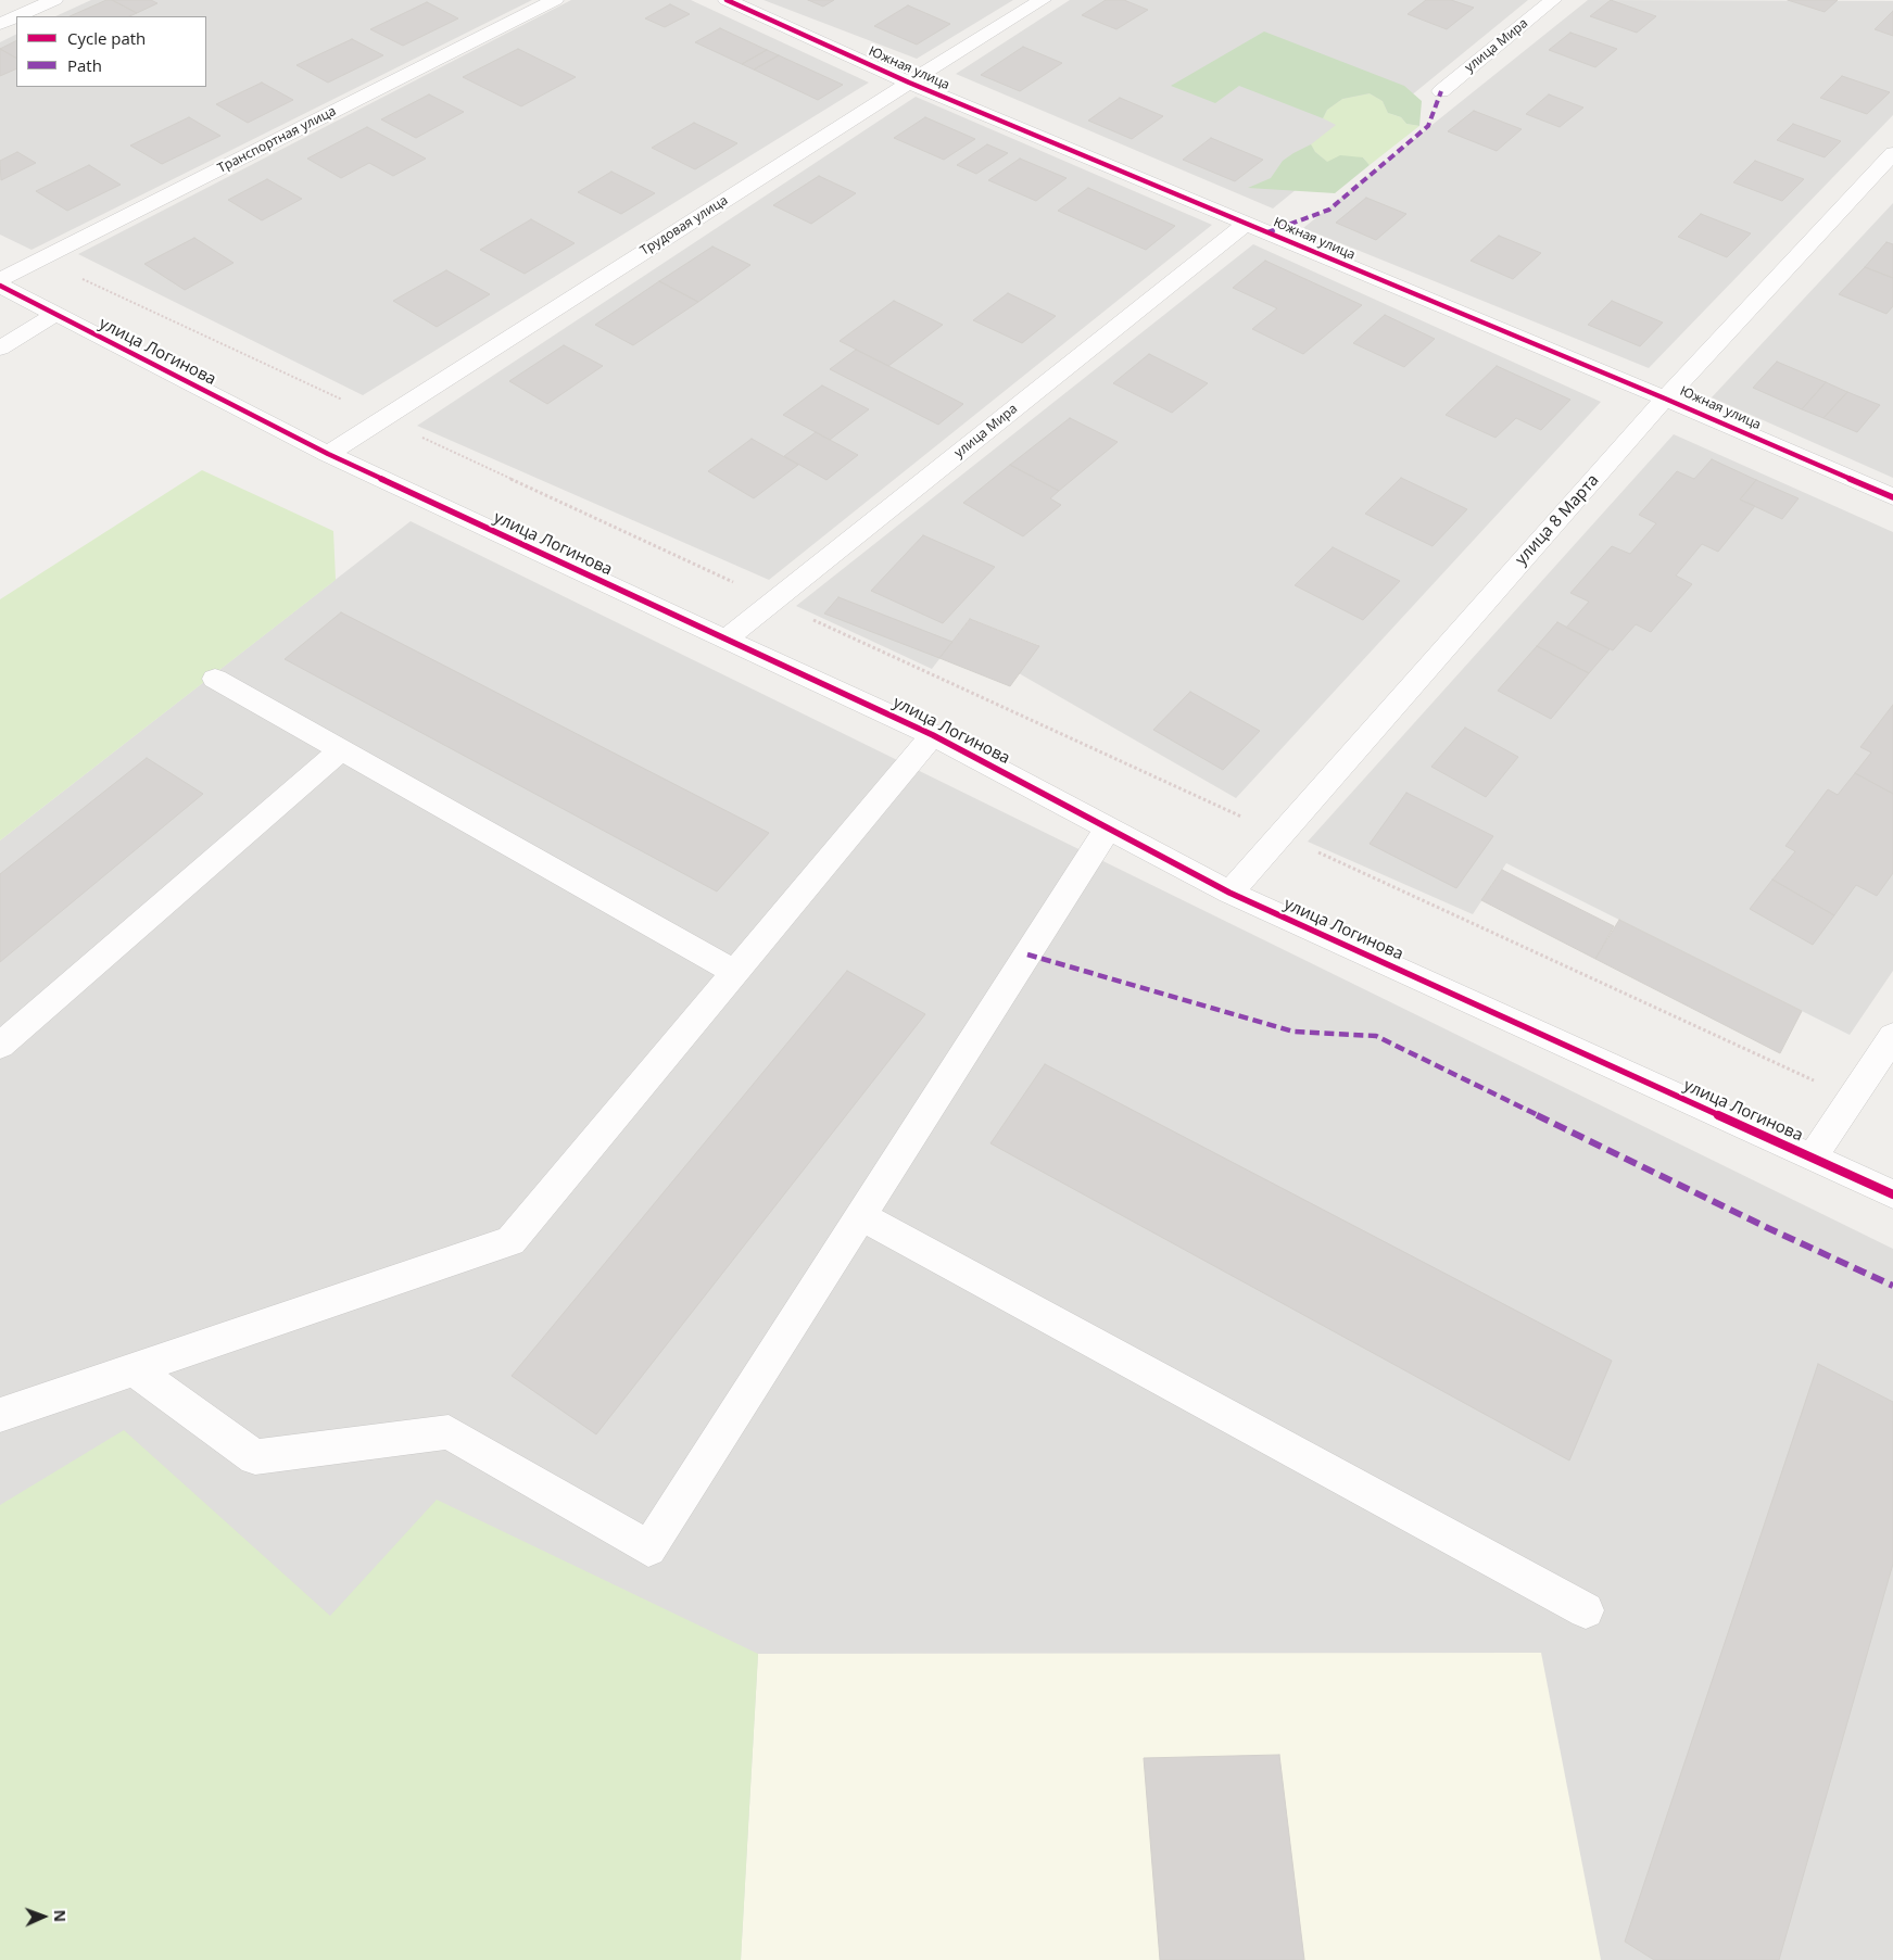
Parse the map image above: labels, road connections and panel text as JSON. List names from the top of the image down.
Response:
{
  "streets": {
    "street": [
      "улица Мира",
      "Южная улица",
      "Транспортная улица",
      "Трудовая улица",
      "улица Логинова",
      "улица 8 Марта"
    ]
  },
  "crossings": [
    ["улица Мира", "Южная улица"],
    ["улица Мира", "улица Логинова"],
    ["Южная улица", "Трудовая улица"],
    ["Южная улица", "улица 8 Марта"],
    ["Трудовая улица", "улица Логинова"],
    ["улица Логинова", "улица 8 Марта"]
  ],
  "legend": ["Cycle path", "Path"],
  "north": "right"
}
